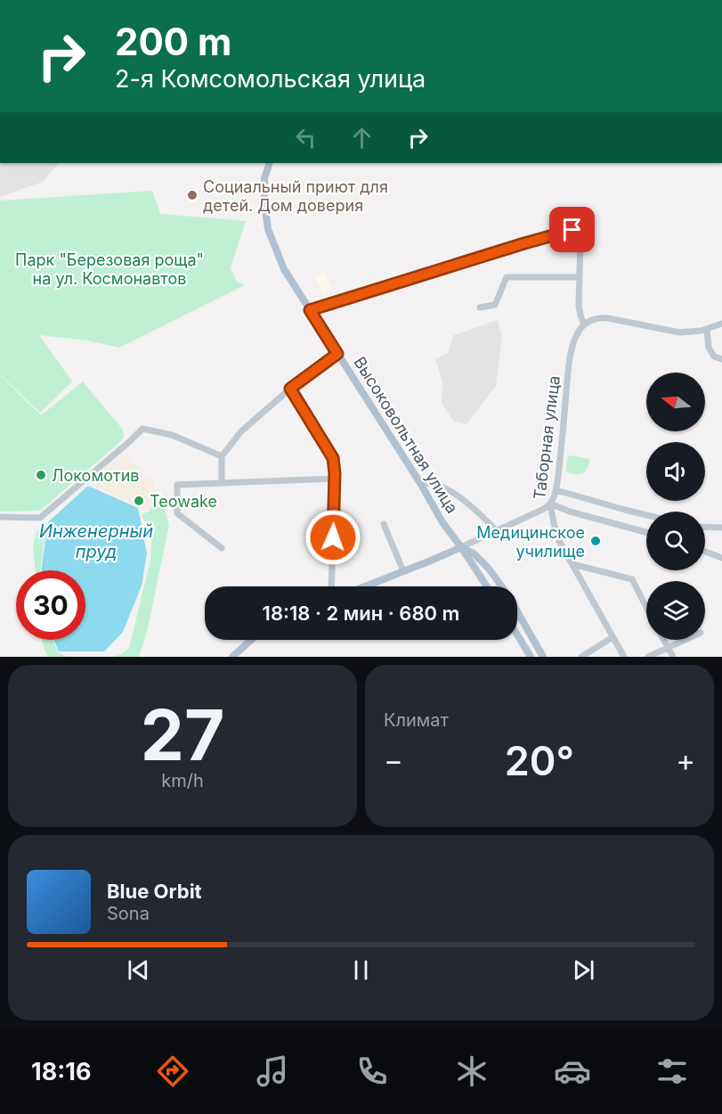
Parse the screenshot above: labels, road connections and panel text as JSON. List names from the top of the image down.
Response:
{
  "streets": {
    "main road": ["Высоковольтная улица"],
    "street": ["Таборная улица"]
  },
  "water": ["Инженерный пруд"],
  "parks": ["Парк \"Березовая роща\" на ул. Космонавтов"],
  "places": [
    "Социальный приют для детей. Дом доверия",
    "Локомотив",
    "Teowake",
    "Медицинское училище"
  ],
  "north": "left",
  "page": {
    "turn": ["200 m", "2-я Комсомольская улица"],
    "limit": "30",
    "trip": "18:18 · 2 мин · 680 m",
    "tile": [
      ["27", "km/h"],
      "Климат"
    ],
    "heat": ["−", "20°", "+"],
    "song": ["Blue Orbit", "Sona"],
    "tabs": "18:16"
  }
}
